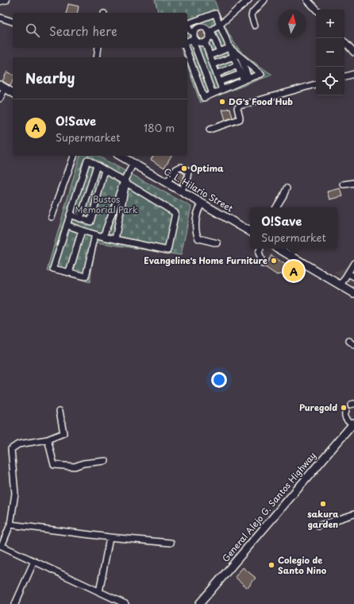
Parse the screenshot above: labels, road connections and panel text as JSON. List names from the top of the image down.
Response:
{
  "streets": {
    "main road": ["C. L. Hilario Street", "General Alejo G. Santos Highway"]
  },
  "parks": ["Bustos Memorial Park"],
  "places": [
    "DG's Food Hub",
    "Optima",
    "Evangeline's Home Furniture",
    "Puregold",
    "sakura garden",
    "Colegio de Santo Nino"
  ],
  "north": "top",
  "page": {
    "map_buttons": ["+", "−"],
    "search": "Search here",
    "heading": "Nearby",
    "list": [
      {
        "mark": "A",
        "name": "O!Save",
        "note": "Supermarket",
        "value": "180 m"
      }
    ],
    "popup": ["O!Save", "Supermarket"],
    "pins": "A"
  }
}
